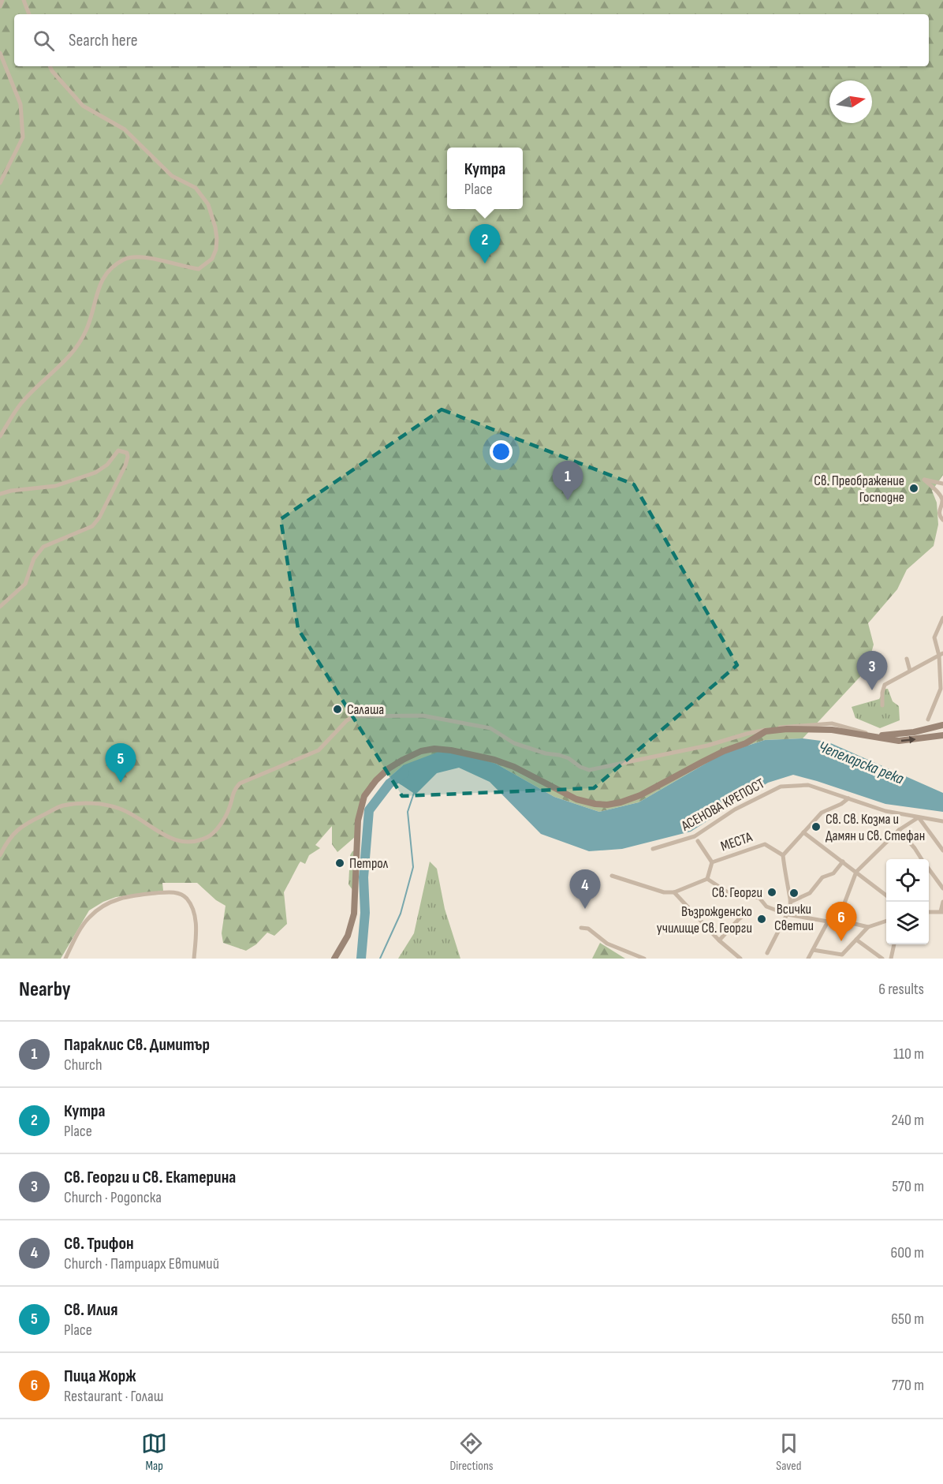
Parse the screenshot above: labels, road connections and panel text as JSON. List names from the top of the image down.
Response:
{
  "streets": {
    "street": ["АСЕНОВА КРЕПОСТ", "МЕСТА"]
  },
  "water": ["Чепеларска река"],
  "places": [
    "Св. Преображение Господне",
    "Салаша",
    "Св. Св. Козма и Дамян и Св. Стефан",
    "Петрол",
    "Св. Георги",
    "Всички Светии",
    "Възрожденско училище Св. Георги"
  ],
  "north": "right",
  "page": {
    "search": "Search here",
    "popup": ["Кутра", "Place"],
    "pins": [
      "2",
      "1",
      "3",
      "5",
      "4",
      "6"
    ],
    "heading": ["Nearby", "6 results"],
    "list": [
      {
        "mark": "1",
        "name": "Параклис Св. Димитър",
        "note": "Church",
        "value": "110 m"
      },
      {
        "mark": "2",
        "name": "Кутра",
        "note": "Place",
        "value": "240 m"
      },
      {
        "mark": "3",
        "name": "Св. Георги и Св. Екатерина",
        "note": "Church · Родопска",
        "value": "570 m"
      },
      {
        "mark": "4",
        "name": "Св. Трифон",
        "note": "Church · Патриарх Евтимий",
        "value": "600 m"
      },
      {
        "mark": "5",
        "name": "Св. Илия",
        "note": "Place",
        "value": "650 m"
      },
      {
        "mark": "6",
        "name": "Пица Жорж",
        "note": "Restaurant · Голаш",
        "value": "770 m"
      }
    ],
    "nav": ["Map", "Directions", "Saved"]
  }
}
